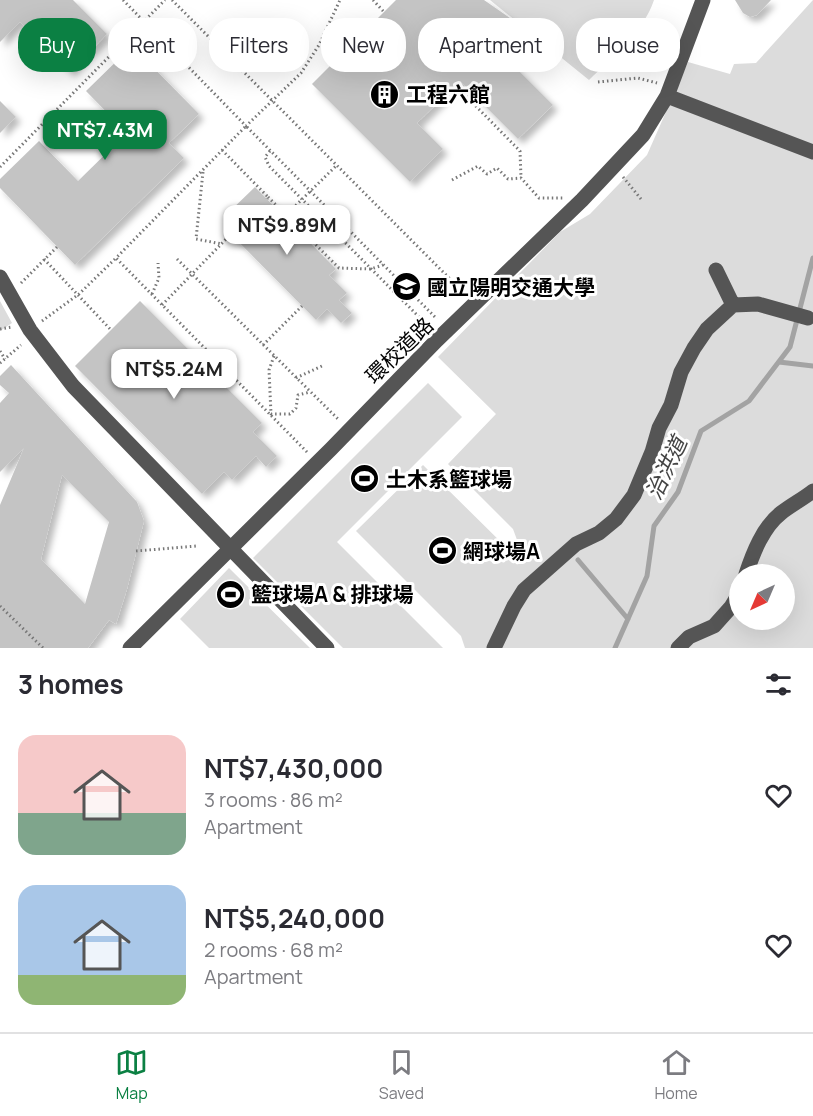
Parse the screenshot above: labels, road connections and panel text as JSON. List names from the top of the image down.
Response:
{
  "streets": {
    "lane": ["環校道路"]
  },
  "water": ["治洪道"],
  "places": {
    "building": ["工程六館"],
    "school or university": ["國立陽明交通大學"],
    "sports": ["土木系籃球場", "網球場A", "籃球場A & 排球場"]
  },
  "north": "bottom left",
  "page": {
    "chip": [
      "Buy",
      "Rent",
      "Filters",
      "New",
      "Apartment",
      "House"
    ],
    "price": ["NT$7.43M", "NT$9.89M", "NT$5.24M"],
    "heading": "3 homes",
    "list": [
      {
        "name": "NT$7,430,000",
        "note": "3 rooms · 86 m² · Apartment"
      },
      {
        "name": "NT$5,240,000",
        "note": "2 rooms · 68 m² · Apartment"
      }
    ],
    "tabs": ["Map", "Saved", "Home"]
  }
}
